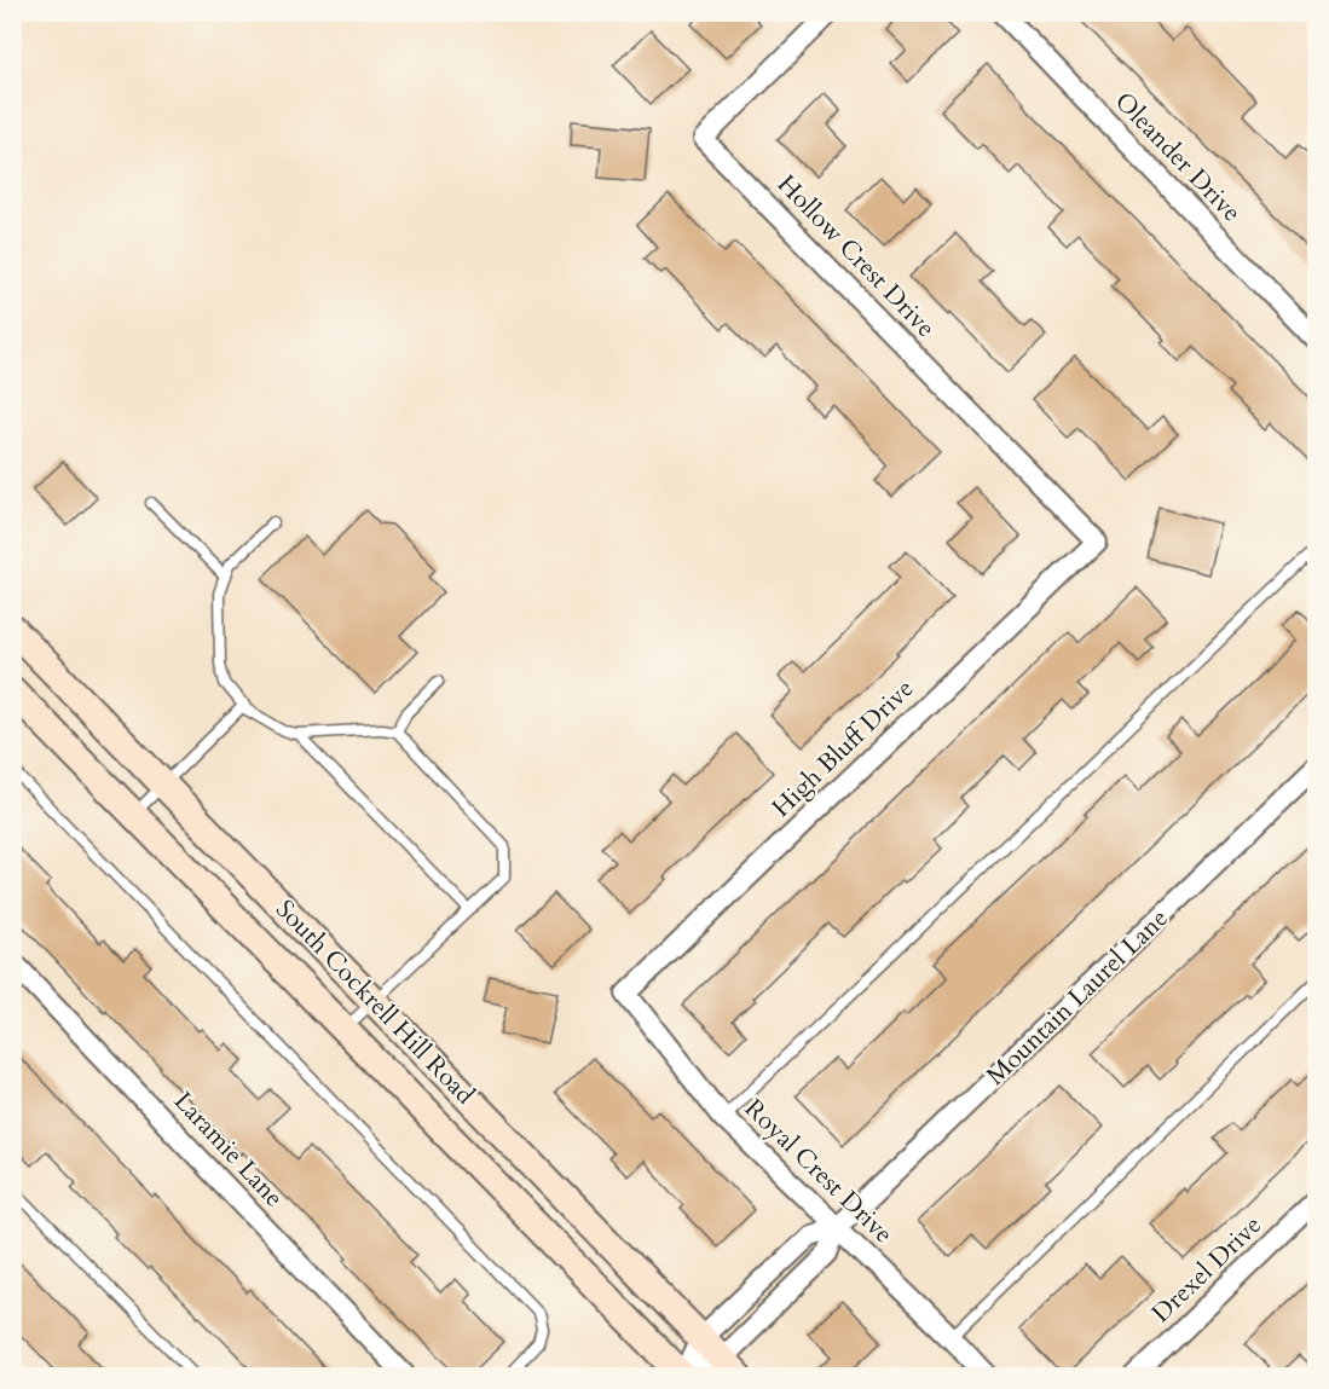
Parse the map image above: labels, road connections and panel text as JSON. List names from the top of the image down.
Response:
{
  "streets": {
    "main road": ["South Cockrell Hill Road"],
    "street": [
      "Oleander Drive",
      "Hollow Crest Drive",
      "High Bluff Drive",
      "Mountain Laurel Lane",
      "Laramie Lane",
      "Royal Crest Drive",
      "Drexel Drive"
    ]
  },
  "crossings": [
    ["Hollow Crest Drive", "High Bluff Drive"],
    ["High Bluff Drive", "Royal Crest Drive"],
    ["Mountain Laurel Lane", "South Cockrell Hill Road"],
    ["Mountain Laurel Lane", "Royal Crest Drive"]
  ]
}
